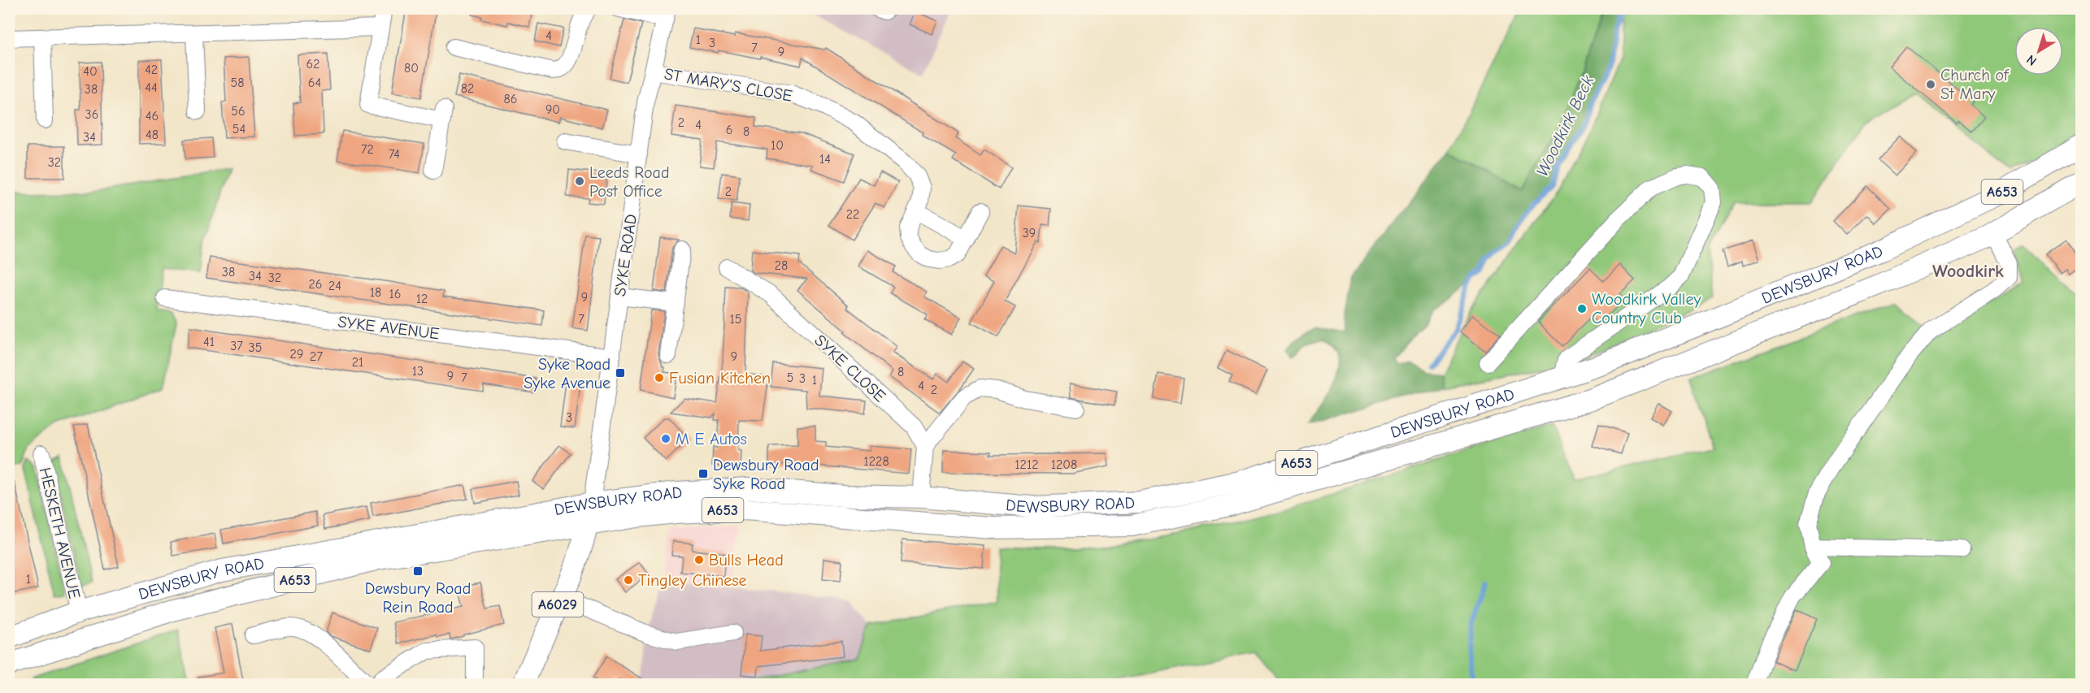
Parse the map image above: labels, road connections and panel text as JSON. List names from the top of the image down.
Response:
{
  "streets": {
    "main road": ["A653", "DEWSBURY ROAD", "A6029"],
    "street": [
      "ST MARY'S CLOSE",
      "SYKE ROAD",
      "SYKE AVENUE",
      "SYKE CLOSE",
      "HESKETH AVENUE"
    ]
  },
  "crossings": [
    ["ST MARY'S CLOSE", "SYKE ROAD"],
    ["SYKE ROAD", "DEWSBURY ROAD"],
    ["SYKE ROAD", "SYKE AVENUE"],
    ["DEWSBURY ROAD", "HESKETH AVENUE"],
    ["DEWSBURY ROAD", "A6029"]
  ],
  "districts": ["Woodkirk"],
  "water": ["Woodkirk Beck"],
  "places": {
    "other": [
      "Church of St Mary",
      "Leeds Road Post Office",
      "Woodkirk Valley Country Club",
      "Fusian Kitchen",
      "M E Autos",
      "Bulls Head",
      "Tingley Chinese"
    ],
    "transit": ["Syke Road Syke Avenue", "Dewsbury Road Syke Road", "Dewsbury Road Rein Road"]
  },
  "house_numbers": [
    "4",
    "1",
    "3",
    "7",
    "9",
    "62",
    "80",
    "42",
    "40",
    "58",
    "64",
    "44",
    "82",
    "38",
    "86",
    "90",
    "56",
    "36",
    "46",
    "2",
    "4",
    "54",
    "6",
    "8",
    "48",
    "34",
    "10",
    "72",
    "74",
    "14",
    "32",
    "2",
    "22",
    "39",
    "28",
    "38",
    "34",
    "32",
    "26",
    "24",
    "18",
    "16",
    "9",
    "12",
    "7",
    "15",
    "41",
    "37",
    "35",
    "29",
    "27",
    "9",
    "21",
    "13",
    "8",
    "9",
    "7",
    "5",
    "3",
    "1",
    "4",
    "2",
    "3",
    "1228",
    "1212",
    "1208",
    "1"
  ],
  "north": "bottom left"
}
